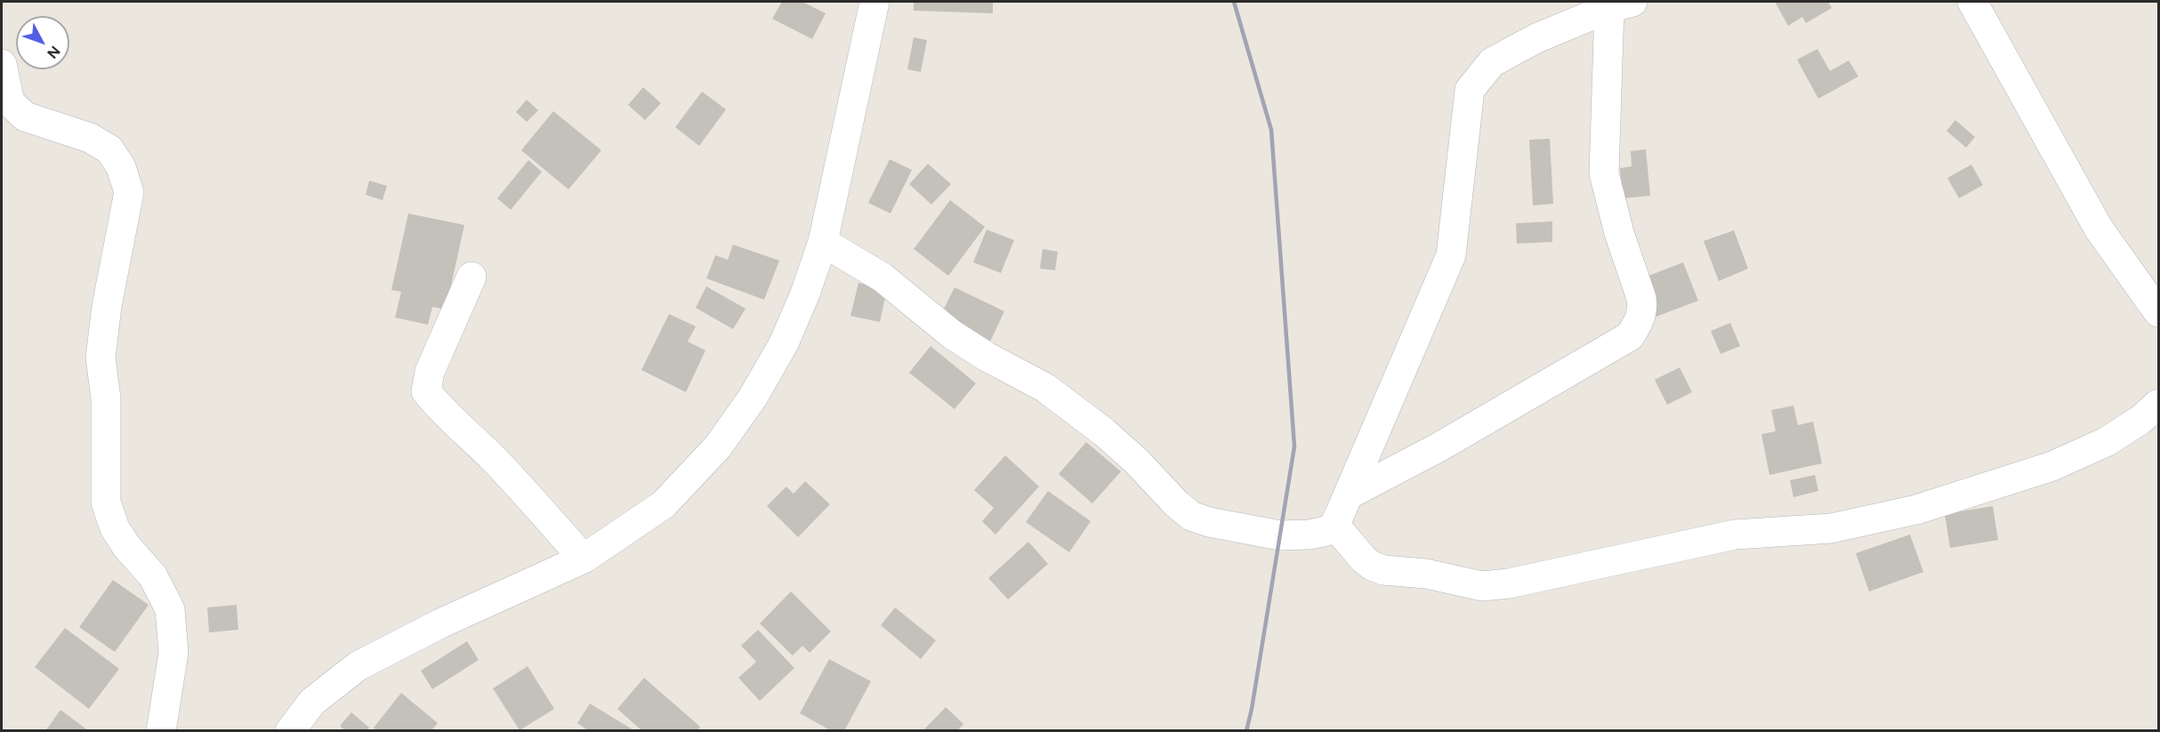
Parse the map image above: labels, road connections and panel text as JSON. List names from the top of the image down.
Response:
{
  "north": "bottom right"
}
